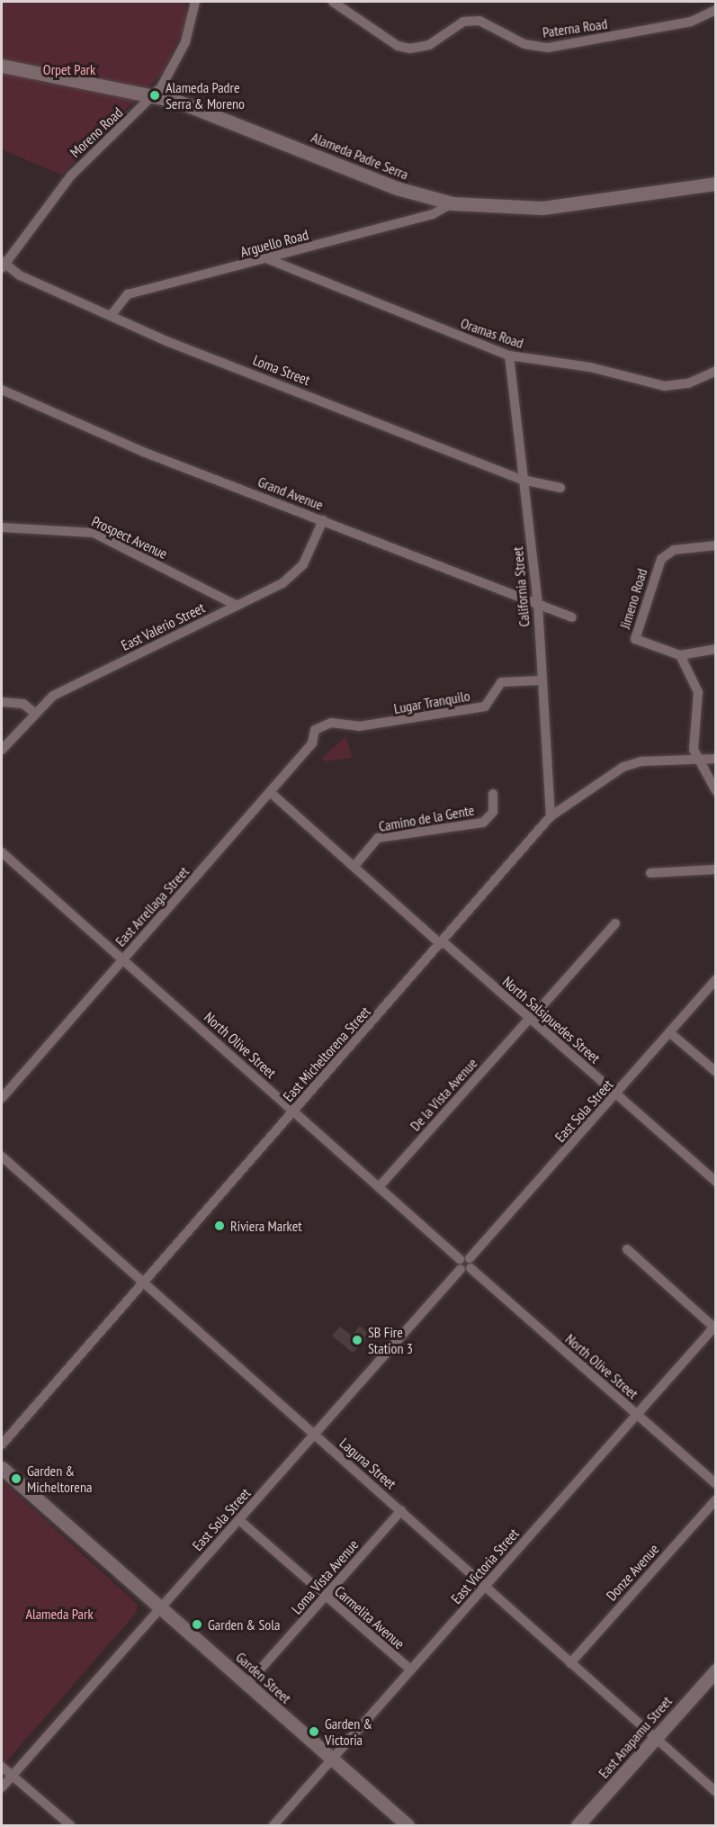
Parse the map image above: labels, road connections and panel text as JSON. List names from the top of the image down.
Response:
{
  "streets": {
    "street": [
      "Paterna Road",
      "Moreno Road",
      "Alameda Padre Serra",
      "Arguello Road",
      "Oramas Road",
      "Loma Street",
      "Grand Avenue",
      "Prospect Avenue",
      "California Street",
      "Jimeno Road",
      "East Valerio Street",
      "Lugar Tranquilo",
      "Camino de la Gente",
      "East Arrellaga Street",
      "North Salsipuedes Street",
      "North Olive Street",
      "East Micheltorena Street",
      "De la Vista Avenue",
      "East Sola Street",
      "Laguna Street",
      "East Victoria Street",
      "Donze Avenue",
      "Loma Vista Avenue",
      "Carmelita Avenue",
      "Garden Street",
      "East Anapamu Street"
    ]
  },
  "crossings": [
    ["Moreno Road", "Alameda Padre Serra"],
    ["Moreno Road", "Loma Street"],
    ["Alameda Padre Serra", "Arguello Road"],
    ["Arguello Road", "Oramas Road"],
    ["Arguello Road", "Loma Street"],
    ["Oramas Road", "California Street"],
    ["Loma Street", "California Street"],
    ["Grand Avenue", "California Street"],
    ["Grand Avenue", "East Valerio Street"],
    ["Prospect Avenue", "East Valerio Street"],
    ["California Street", "Lugar Tranquilo"],
    ["California Street", "East Micheltorena Street"],
    ["Lugar Tranquilo", "East Arrellaga Street"],
    ["Camino de la Gente", "North Salsipuedes Street"],
    ["East Arrellaga Street", "North Salsipuedes Street"],
    ["East Arrellaga Street", "North Olive Street"],
    ["North Salsipuedes Street", "East Micheltorena Street"],
    ["North Salsipuedes Street", "De la Vista Avenue"],
    ["North Salsipuedes Street", "East Sola Street"],
    ["North Olive Street", "East Micheltorena Street"],
    ["North Olive Street", "De la Vista Avenue"],
    ["North Olive Street", "East Sola Street"],
    ["North Olive Street", "East Victoria Street"],
    ["East Micheltorena Street", "Laguna Street"],
    ["East Sola Street", "Laguna Street"],
    ["East Sola Street", "Carmelita Avenue"],
    ["East Sola Street", "Garden Street"],
    ["Laguna Street", "East Victoria Street"],
    ["Laguna Street", "Donze Avenue"],
    ["Laguna Street", "Loma Vista Avenue"],
    ["Laguna Street", "East Anapamu Street"],
    ["East Victoria Street", "Carmelita Avenue"],
    ["East Victoria Street", "Garden Street"],
    ["Loma Vista Avenue", "Carmelita Avenue"],
    ["Loma Vista Avenue", "Garden Street"]
  ],
  "parks": ["Orpet Park", "Alameda Park"],
  "places": [
    "Alameda Padre Serra & Moreno",
    "Riviera Market",
    "SB Fire Station 3",
    "Garden & Micheltorena",
    "Garden & Sola",
    "Garden & Victoria"
  ]
}
